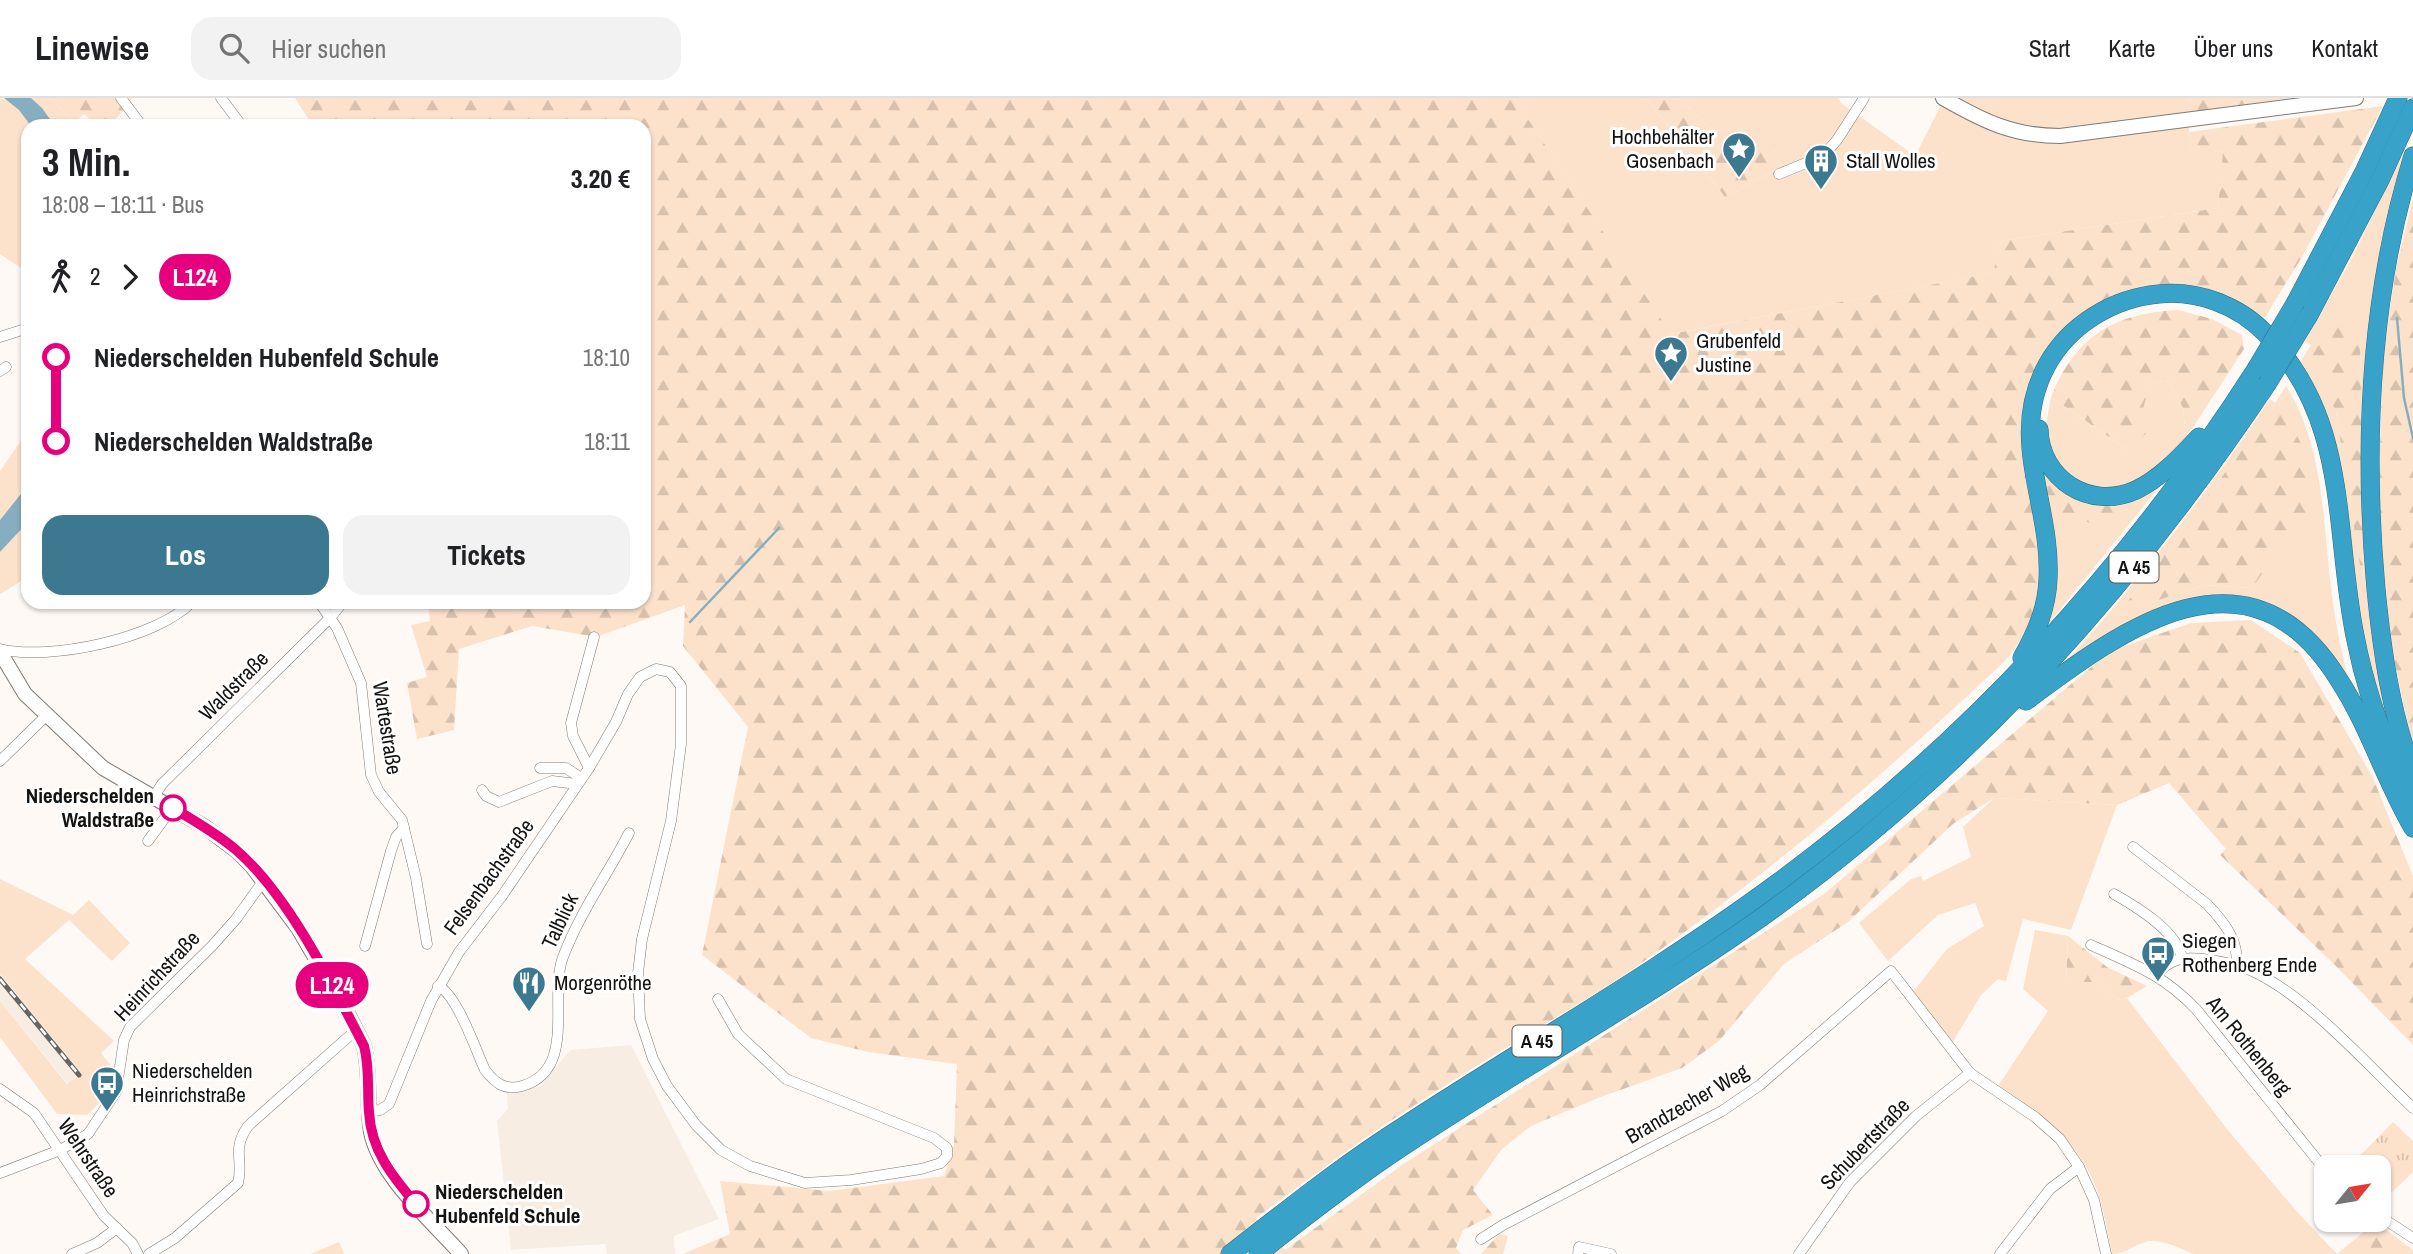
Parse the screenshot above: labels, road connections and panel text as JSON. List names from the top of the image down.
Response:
{
  "streets": {
    "highway": ["A 45"],
    "street": [
      "Waldstraße",
      "Wartestraße",
      "Felsenbachstraße",
      "Talblick",
      "Heinrichstraße",
      "Am Rothenberg",
      "Brandzecher Weg",
      "Schubertstraße",
      "Wehrstraße"
    ]
  },
  "crossings": [
    ["Waldstraße", "Wartestraße"],
    ["Felsenbachstraße", "Talblick"],
    ["Heinrichstraße", "Wehrstraße"],
    ["Brandzecher Weg", "Schubertstraße"]
  ],
  "places": {
    "place": ["Hochbehälter Gosenbach", "Grubenfeld Justine"],
    "building": ["Stall Wolles"],
    "other": ["Niederschelden Waldstraße", "Niederschelden Hubenfeld Schule"],
    "bus stop": ["Siegen Rothenberg Ende", "Niederschelden Heinrichstraße"],
    "restaurant": ["Morgenröthe"]
  },
  "lines": ["bus line L124"],
  "north": "top right",
  "page": {
    "header": "Linewise",
    "search": "Hier suchen",
    "nav": [
      "Start",
      "Karte",
      "Über uns",
      "Kontakt"
    ],
    "on_map": "L124",
    "heading": ["3 Min.", "18:08 – 18:11 · Bus", "3.20 €"],
    "legs": ["2", "L124"],
    "list": [
      {
        "name": "Niederschelden Hubenfeld Schule",
        "value": "18:10"
      },
      {
        "name": "Niederschelden Waldstraße",
        "value": "18:11"
      }
    ],
    "buttons": ["Los", "Tickets"]
  }
}
